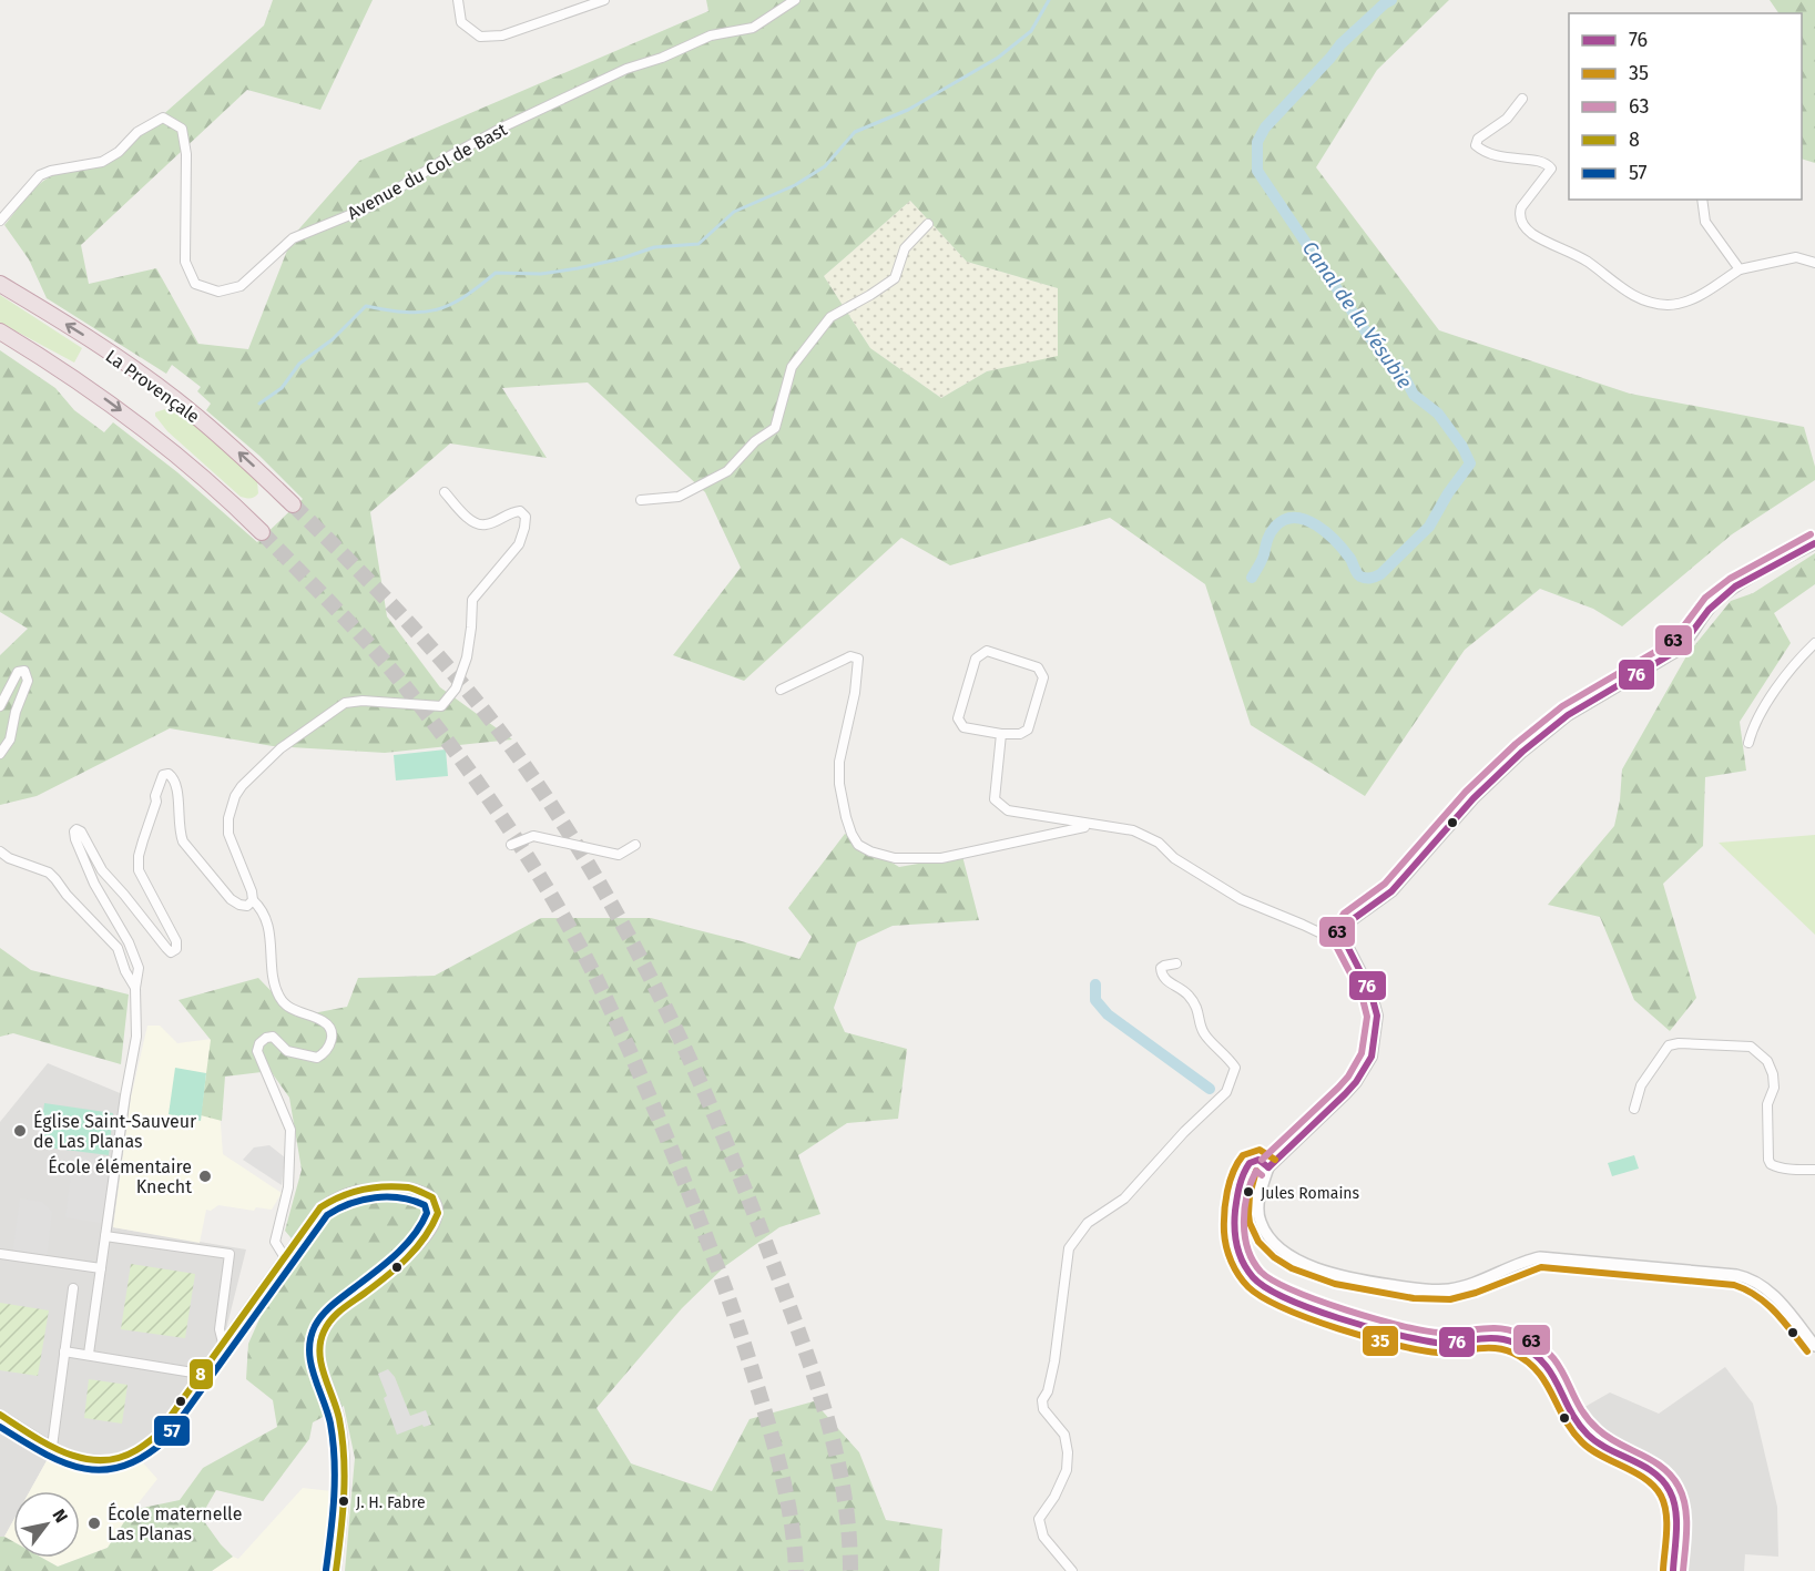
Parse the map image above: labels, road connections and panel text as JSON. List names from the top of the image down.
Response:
{
  "streets": {
    "highway": ["La Provençale"],
    "street": ["Avenue du Col de Bast"]
  },
  "water": ["Canal de la Vésubie"],
  "places": [
    "Église Saint-Sauveur de Las Planas",
    "École élémentaire Knecht",
    "Jules Romains",
    "J. H. Fabre",
    "École maternelle Las Planas"
  ],
  "lines": [
    "transit line 63",
    "transit line 76",
    "transit line 35",
    "transit line 8",
    "transit line 57"
  ],
  "legend": [
    "76",
    "35",
    "63",
    "8",
    "57"
  ],
  "north": "top right"
}
